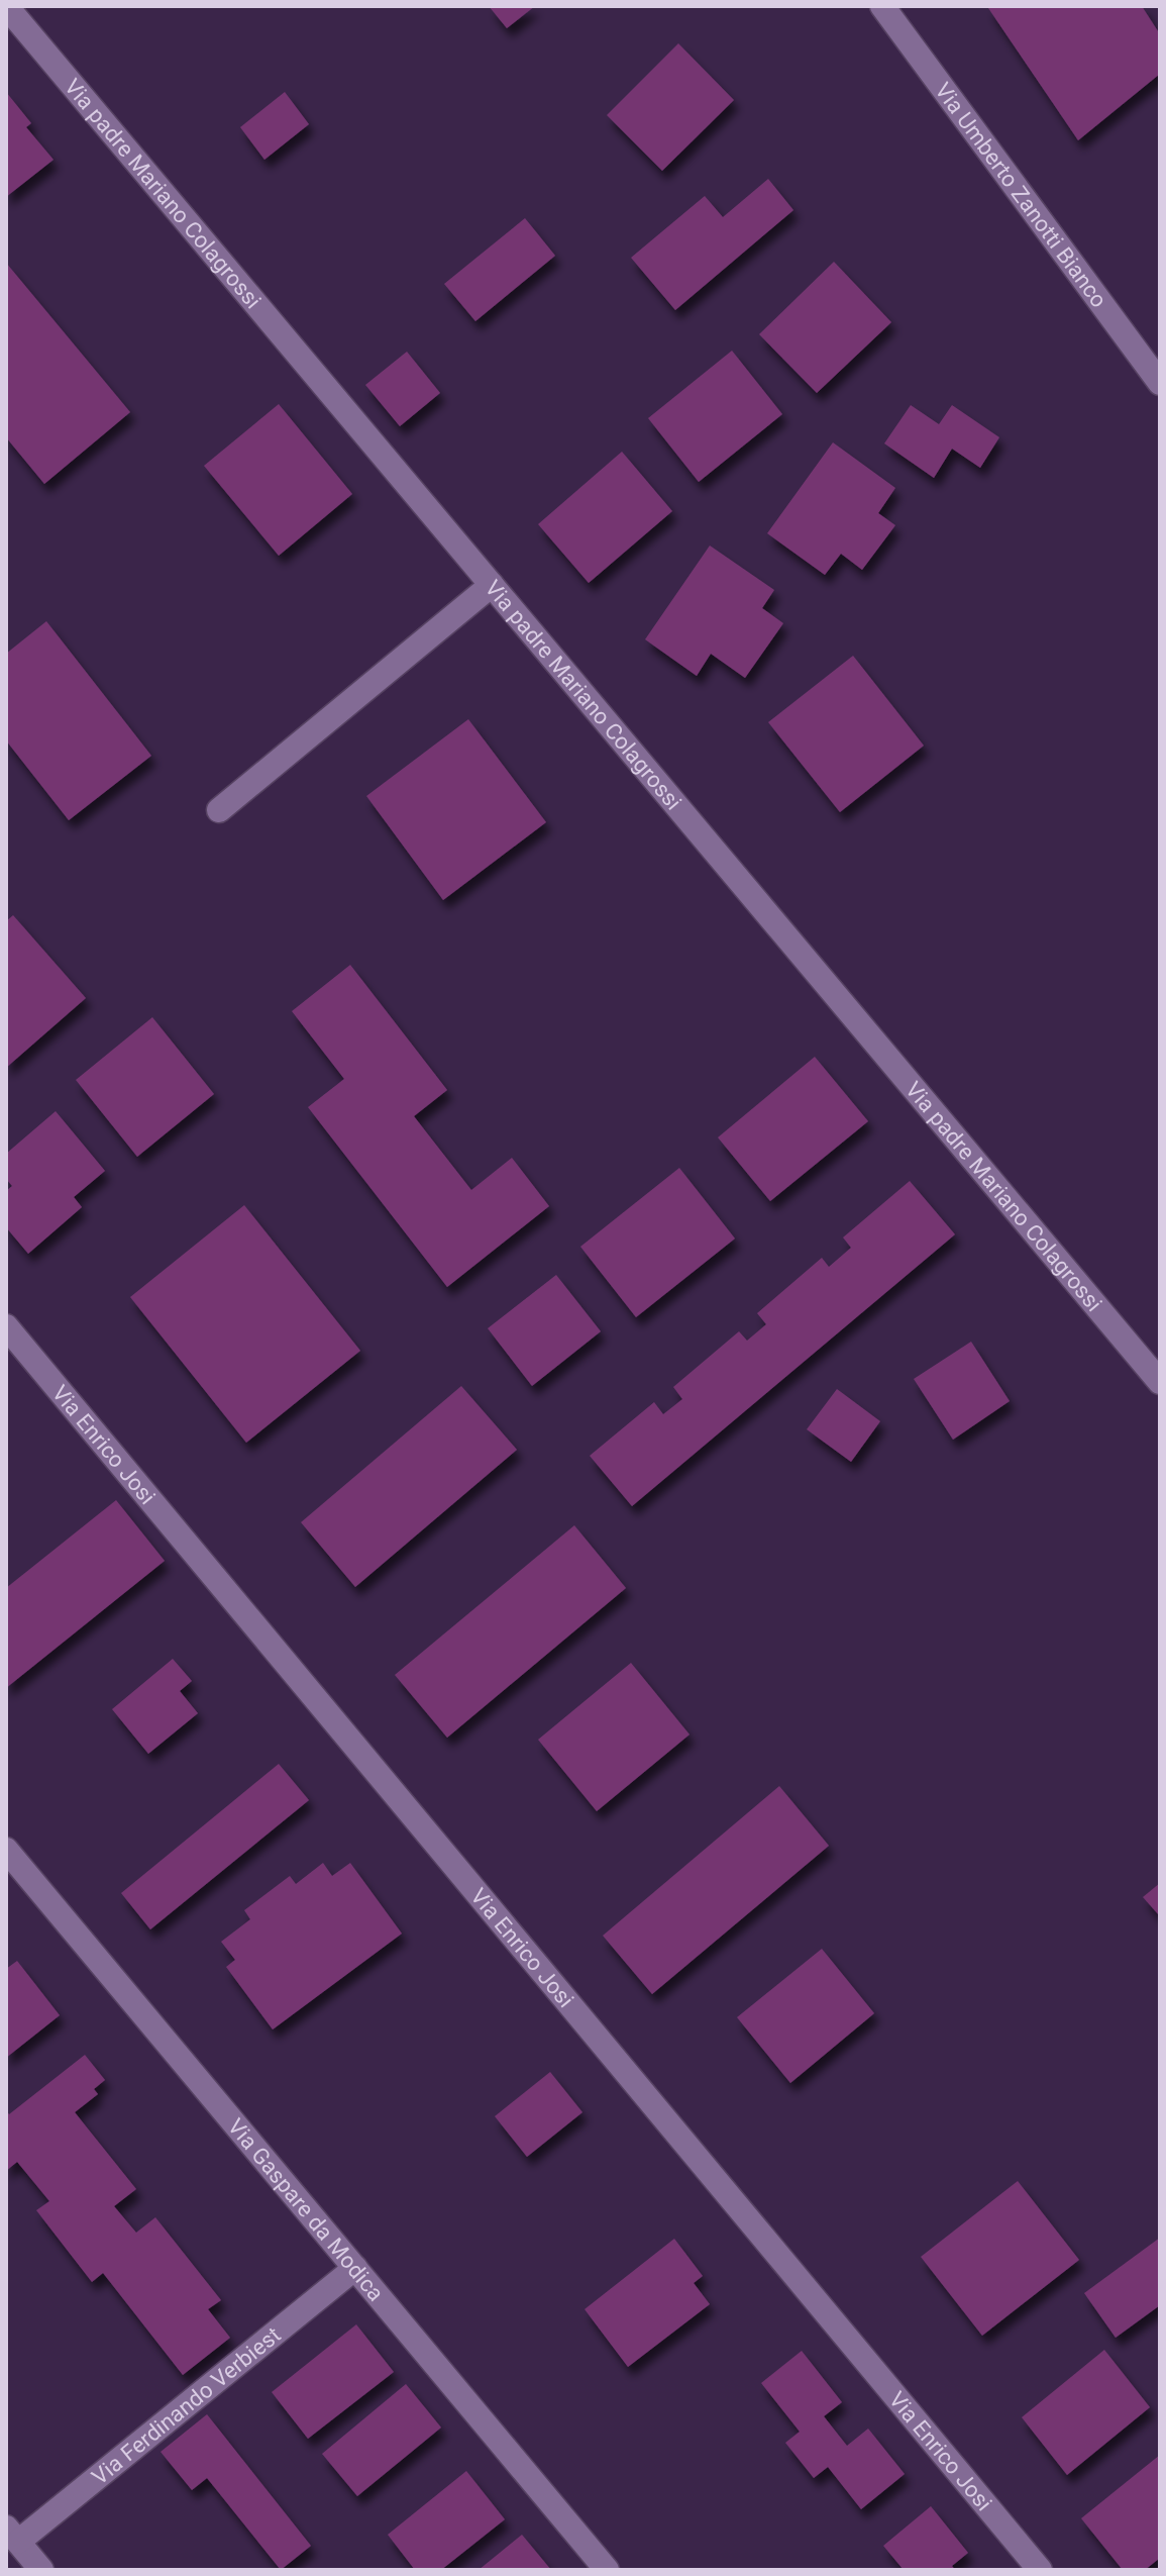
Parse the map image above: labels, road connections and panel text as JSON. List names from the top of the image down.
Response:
{
  "streets": {
    "street": [
      "Via padre Mariano Colagrossi",
      "Via Umberto Zanotti Bianco",
      "Via Enrico Josi",
      "Via Gaspare da Modica",
      "Via Ferdinando Verbiest"
    ]
  },
  "crossings": [
    ["Via Gaspare da Modica", "Via Ferdinando Verbiest"]
  ]
}
